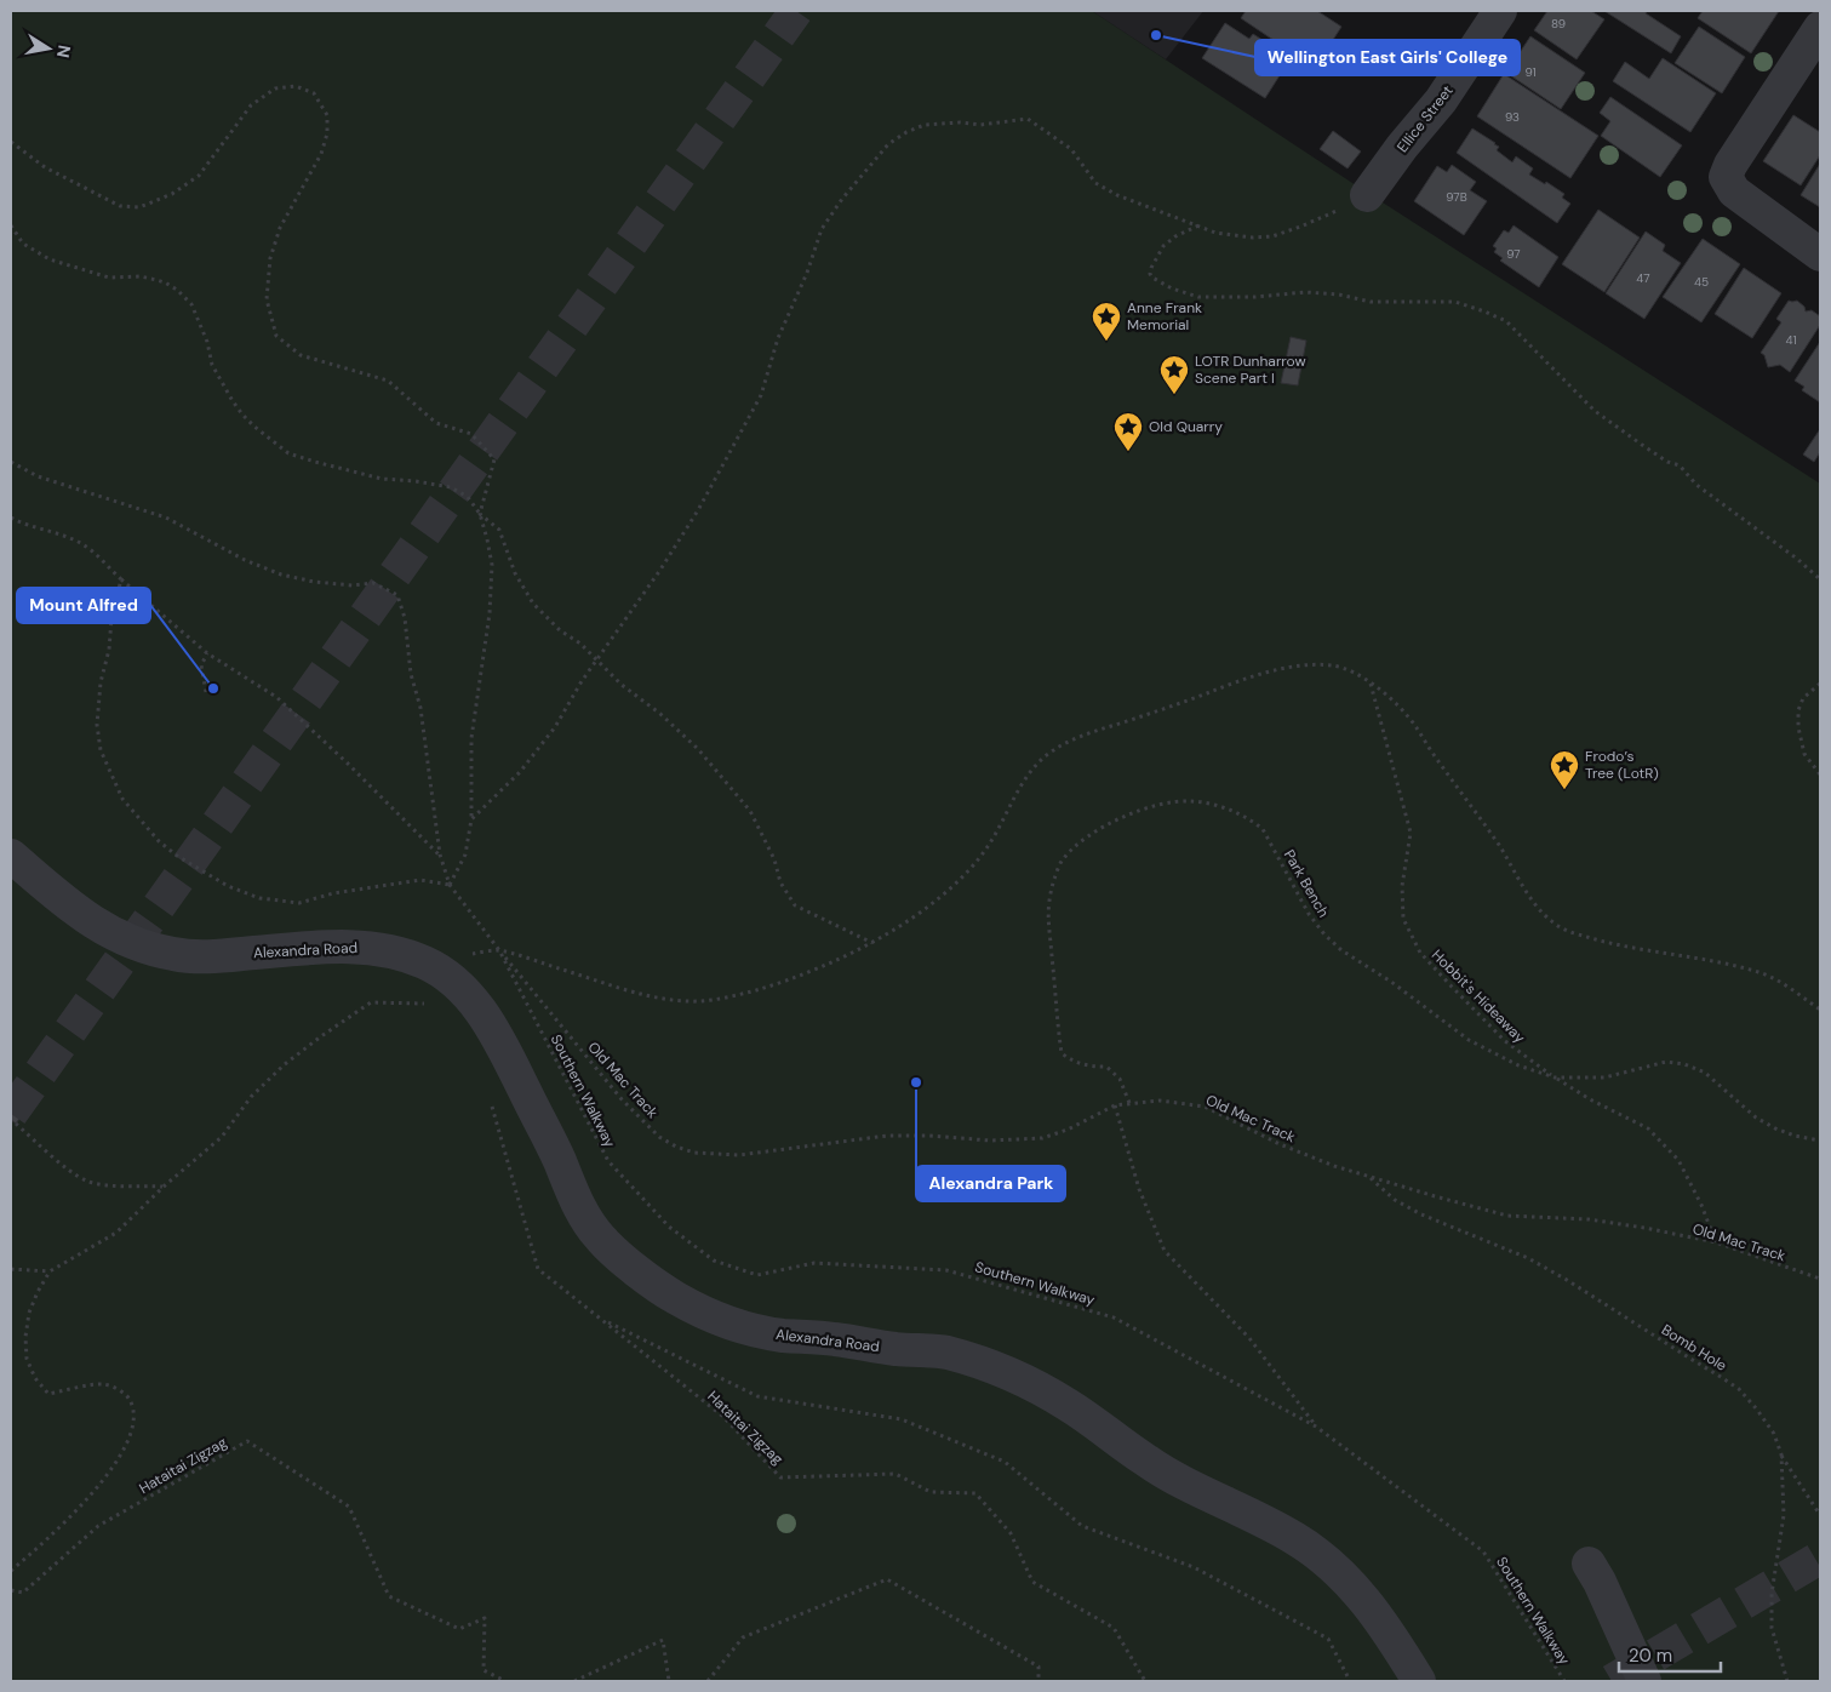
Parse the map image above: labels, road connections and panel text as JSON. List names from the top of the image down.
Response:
{
  "streets": {
    "street": ["Ellice Street", "Alexandra Road"],
    "path": [
      "Park Bench",
      "Hobbit's Hideaway",
      "Old Mac Track",
      "Southern Walkway",
      "Bomb Hole",
      "Hataitai Zigzag"
    ]
  },
  "crossings": [
    ["Park Bench", "Hobbit's Hideaway"],
    ["Park Bench", "Old Mac Track"],
    ["Hobbit's Hideaway", "Old Mac Track"],
    ["Old Mac Track", "Southern Walkway"],
    ["Old Mac Track", "Bomb Hole"]
  ],
  "places": {
    "other": ["Wellington East Girls' College", "Mount Alfred", "Alexandra Park"],
    "place": [
      "Anne Frank Memorial",
      "LOTR Dunharrow Scene Part I",
      "Old Quarry",
      "Frodo’s Tree (LotR)"
    ]
  },
  "house_numbers": [
    "89",
    "91",
    "93",
    "97B",
    "97",
    "47",
    "45",
    "41"
  ],
  "scale_bar": "20 m",
  "north": "right"
}
